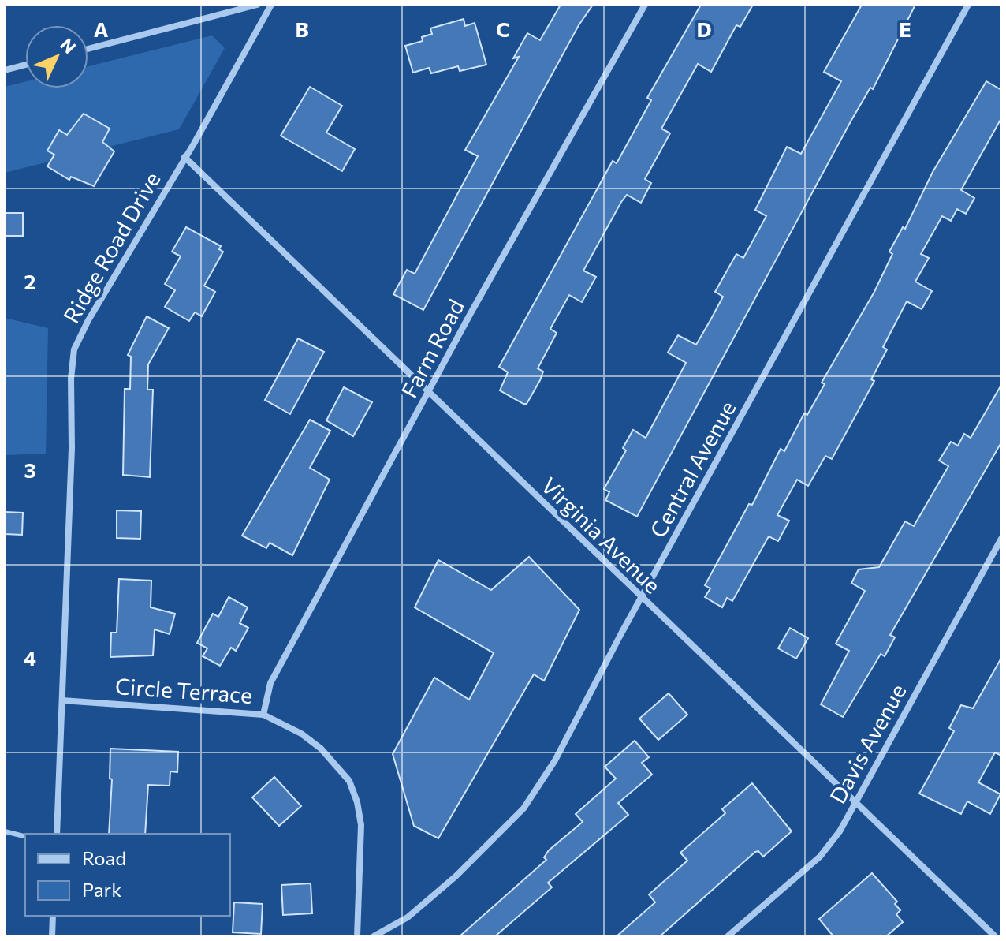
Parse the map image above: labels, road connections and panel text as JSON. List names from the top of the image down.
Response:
{
  "streets": {
    "street": [
      "Ridge Road Drive",
      "Farm Road",
      "Central Avenue",
      "Virginia Avenue",
      "Circle Terrace",
      "Davis Avenue"
    ]
  },
  "crossings": [
    ["Ridge Road Drive", "Virginia Avenue"],
    ["Ridge Road Drive", "Circle Terrace"],
    ["Farm Road", "Virginia Avenue"],
    ["Farm Road", "Circle Terrace"],
    ["Central Avenue", "Virginia Avenue"],
    ["Virginia Avenue", "Davis Avenue"]
  ],
  "legend": ["Road", "Park"],
  "north": "top right",
  "grid": {
    "columns": [
      "A",
      "B",
      "C",
      "D",
      "E"
    ],
    "rows": ["2", "3", "4"]
  }
}
